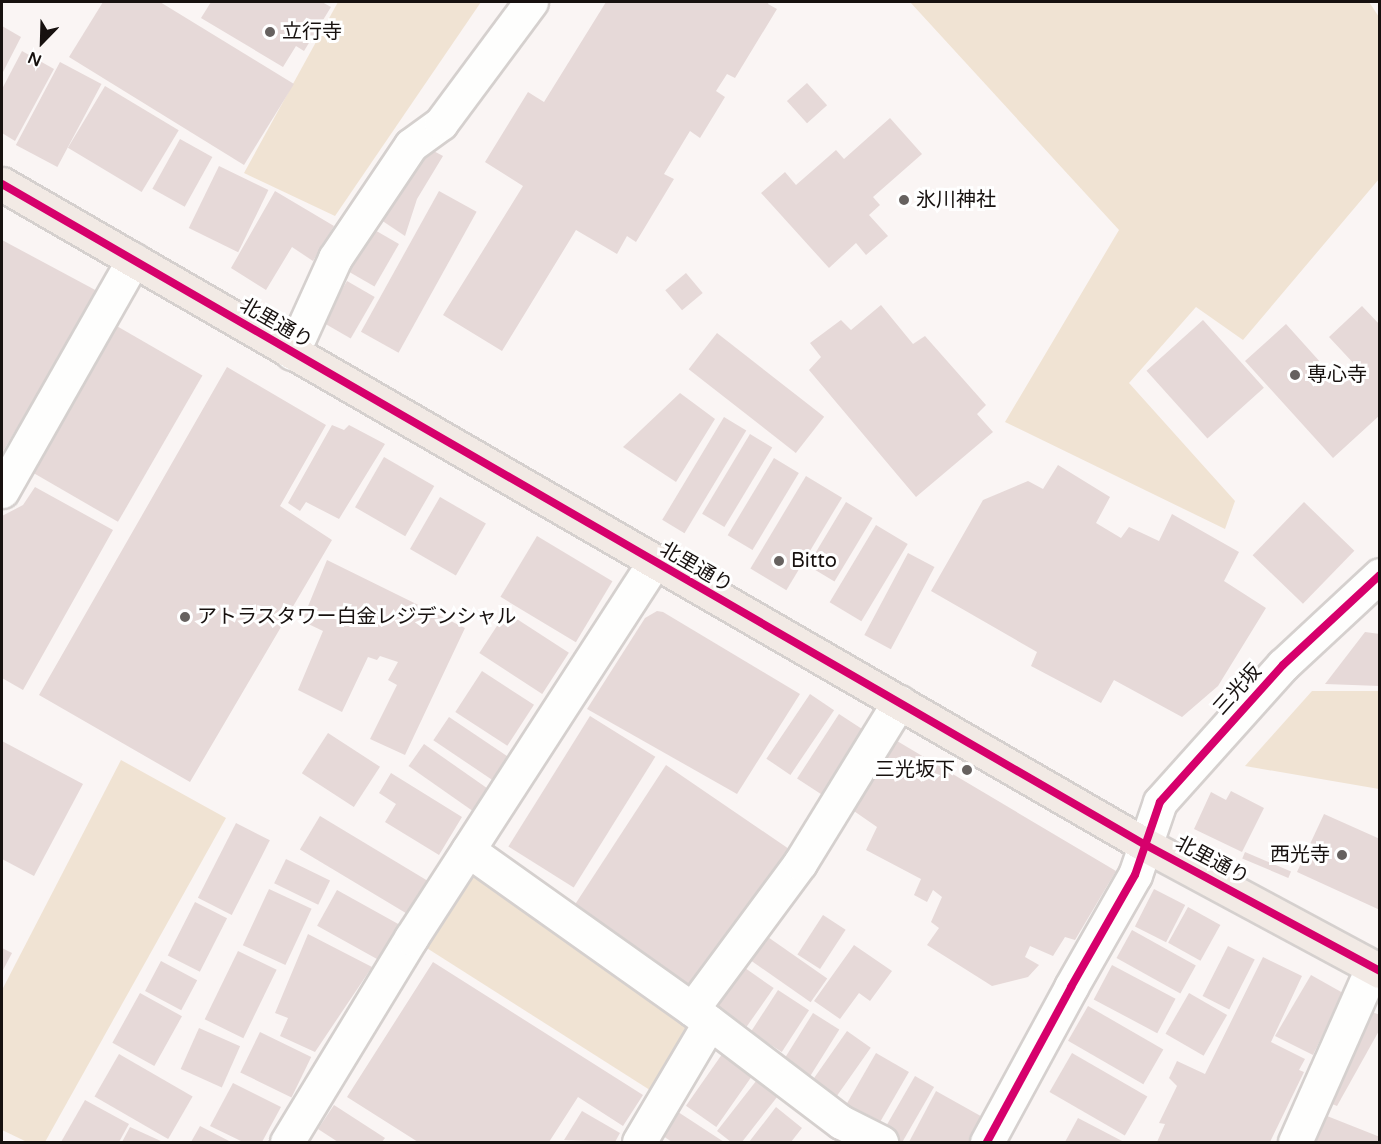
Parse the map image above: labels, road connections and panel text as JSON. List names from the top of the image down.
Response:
{
  "streets": {
    "main road": ["北里通り"],
    "street": ["三光坂"]
  },
  "crossings": [
    ["北里通り", "三光坂"]
  ],
  "places": [
    "立行寺",
    "氷川神社",
    "専心寺",
    "Bitto",
    "アトラスタワー白金レジデンシャル",
    "三光坂下",
    "西光寺"
  ],
  "north": "bottom left"
}
